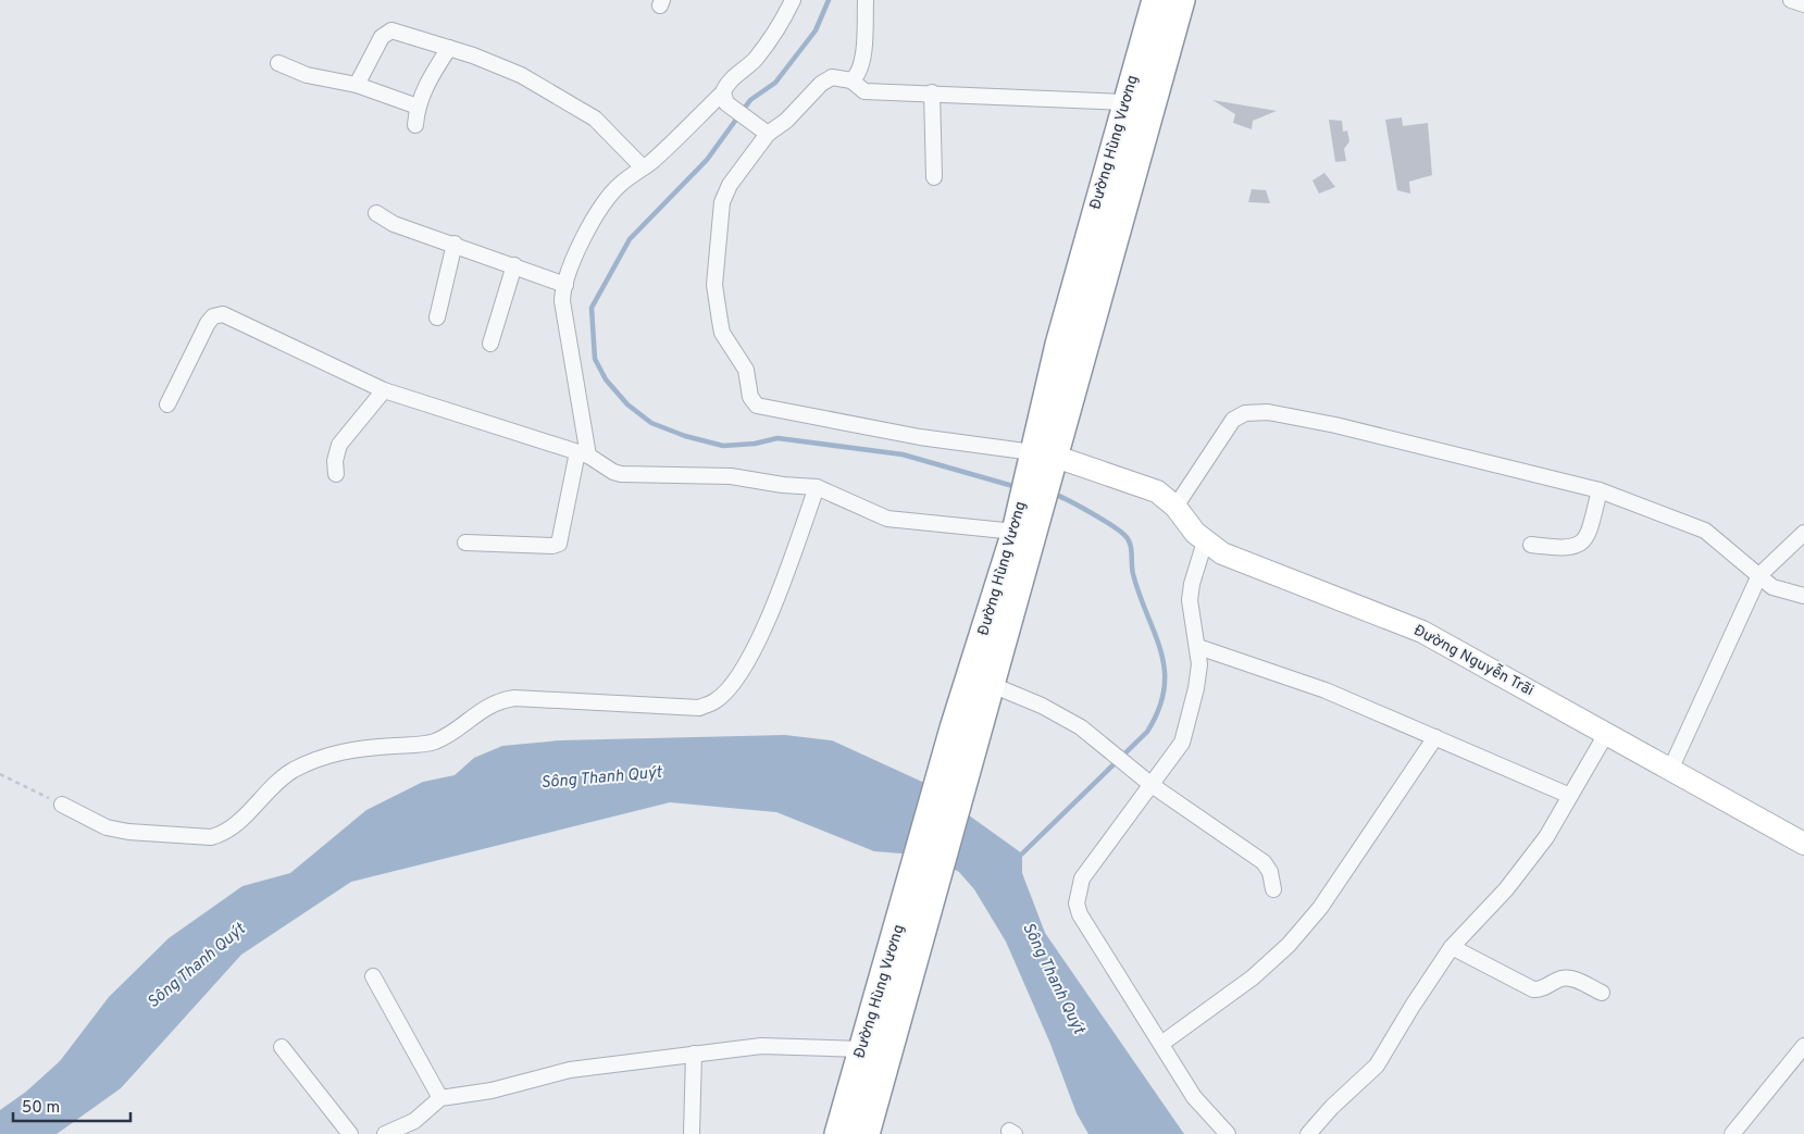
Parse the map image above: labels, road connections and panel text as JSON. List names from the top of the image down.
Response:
{
  "streets": {
    "highway": ["Đường Hùng Vương"],
    "street": ["Đường Nguyễn Trãi"]
  },
  "crossings": [
    ["Đường Hùng Vương", "Đường Nguyễn Trãi"]
  ],
  "water": ["Sông Thanh Quýt"],
  "scale_bar": "50 m"
}
